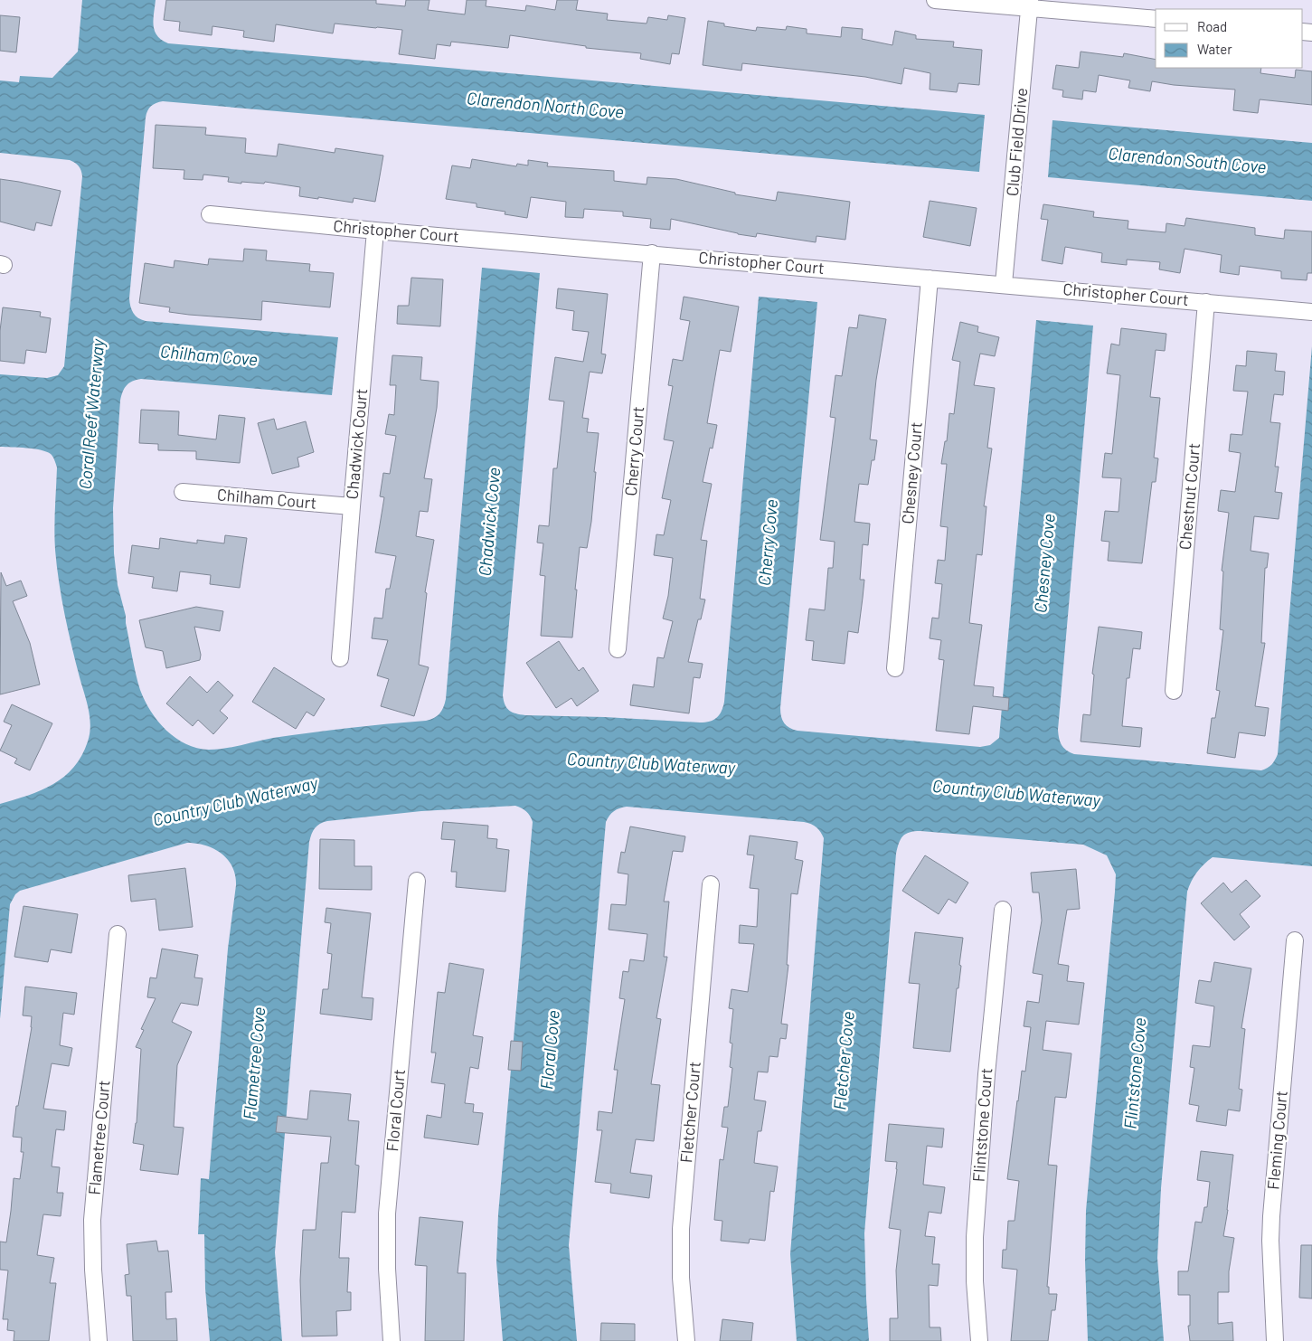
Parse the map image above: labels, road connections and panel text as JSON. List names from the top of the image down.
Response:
{
  "streets": {
    "street": [
      "Club Field Drive",
      "Christopher Court",
      "Chadwick Court",
      "Cherry Court",
      "Chesney Court",
      "Chestnut Court",
      "Chilham Court",
      "Floral Court",
      "Fletcher Court",
      "Flintstone Court",
      "Flametree Court",
      "Fleming Court"
    ]
  },
  "crossings": [
    ["Club Field Drive", "Christopher Court"],
    ["Christopher Court", "Chadwick Court"],
    ["Christopher Court", "Cherry Court"],
    ["Christopher Court", "Chesney Court"],
    ["Christopher Court", "Chestnut Court"],
    ["Chadwick Court", "Chilham Court"]
  ],
  "water": [
    "Clarendon North Cove",
    "Clarendon South Cove",
    "Chilham Cove",
    "Coral Reef Waterway",
    "Chadwick Cove",
    "Cherry Cove",
    "Chesney Cove",
    "Country Club Waterway",
    "Floral Cove",
    "Fletcher Cove",
    "Flametree Cove",
    "Flintstone Cove"
  ],
  "legend": ["Road", "Water"]
}
